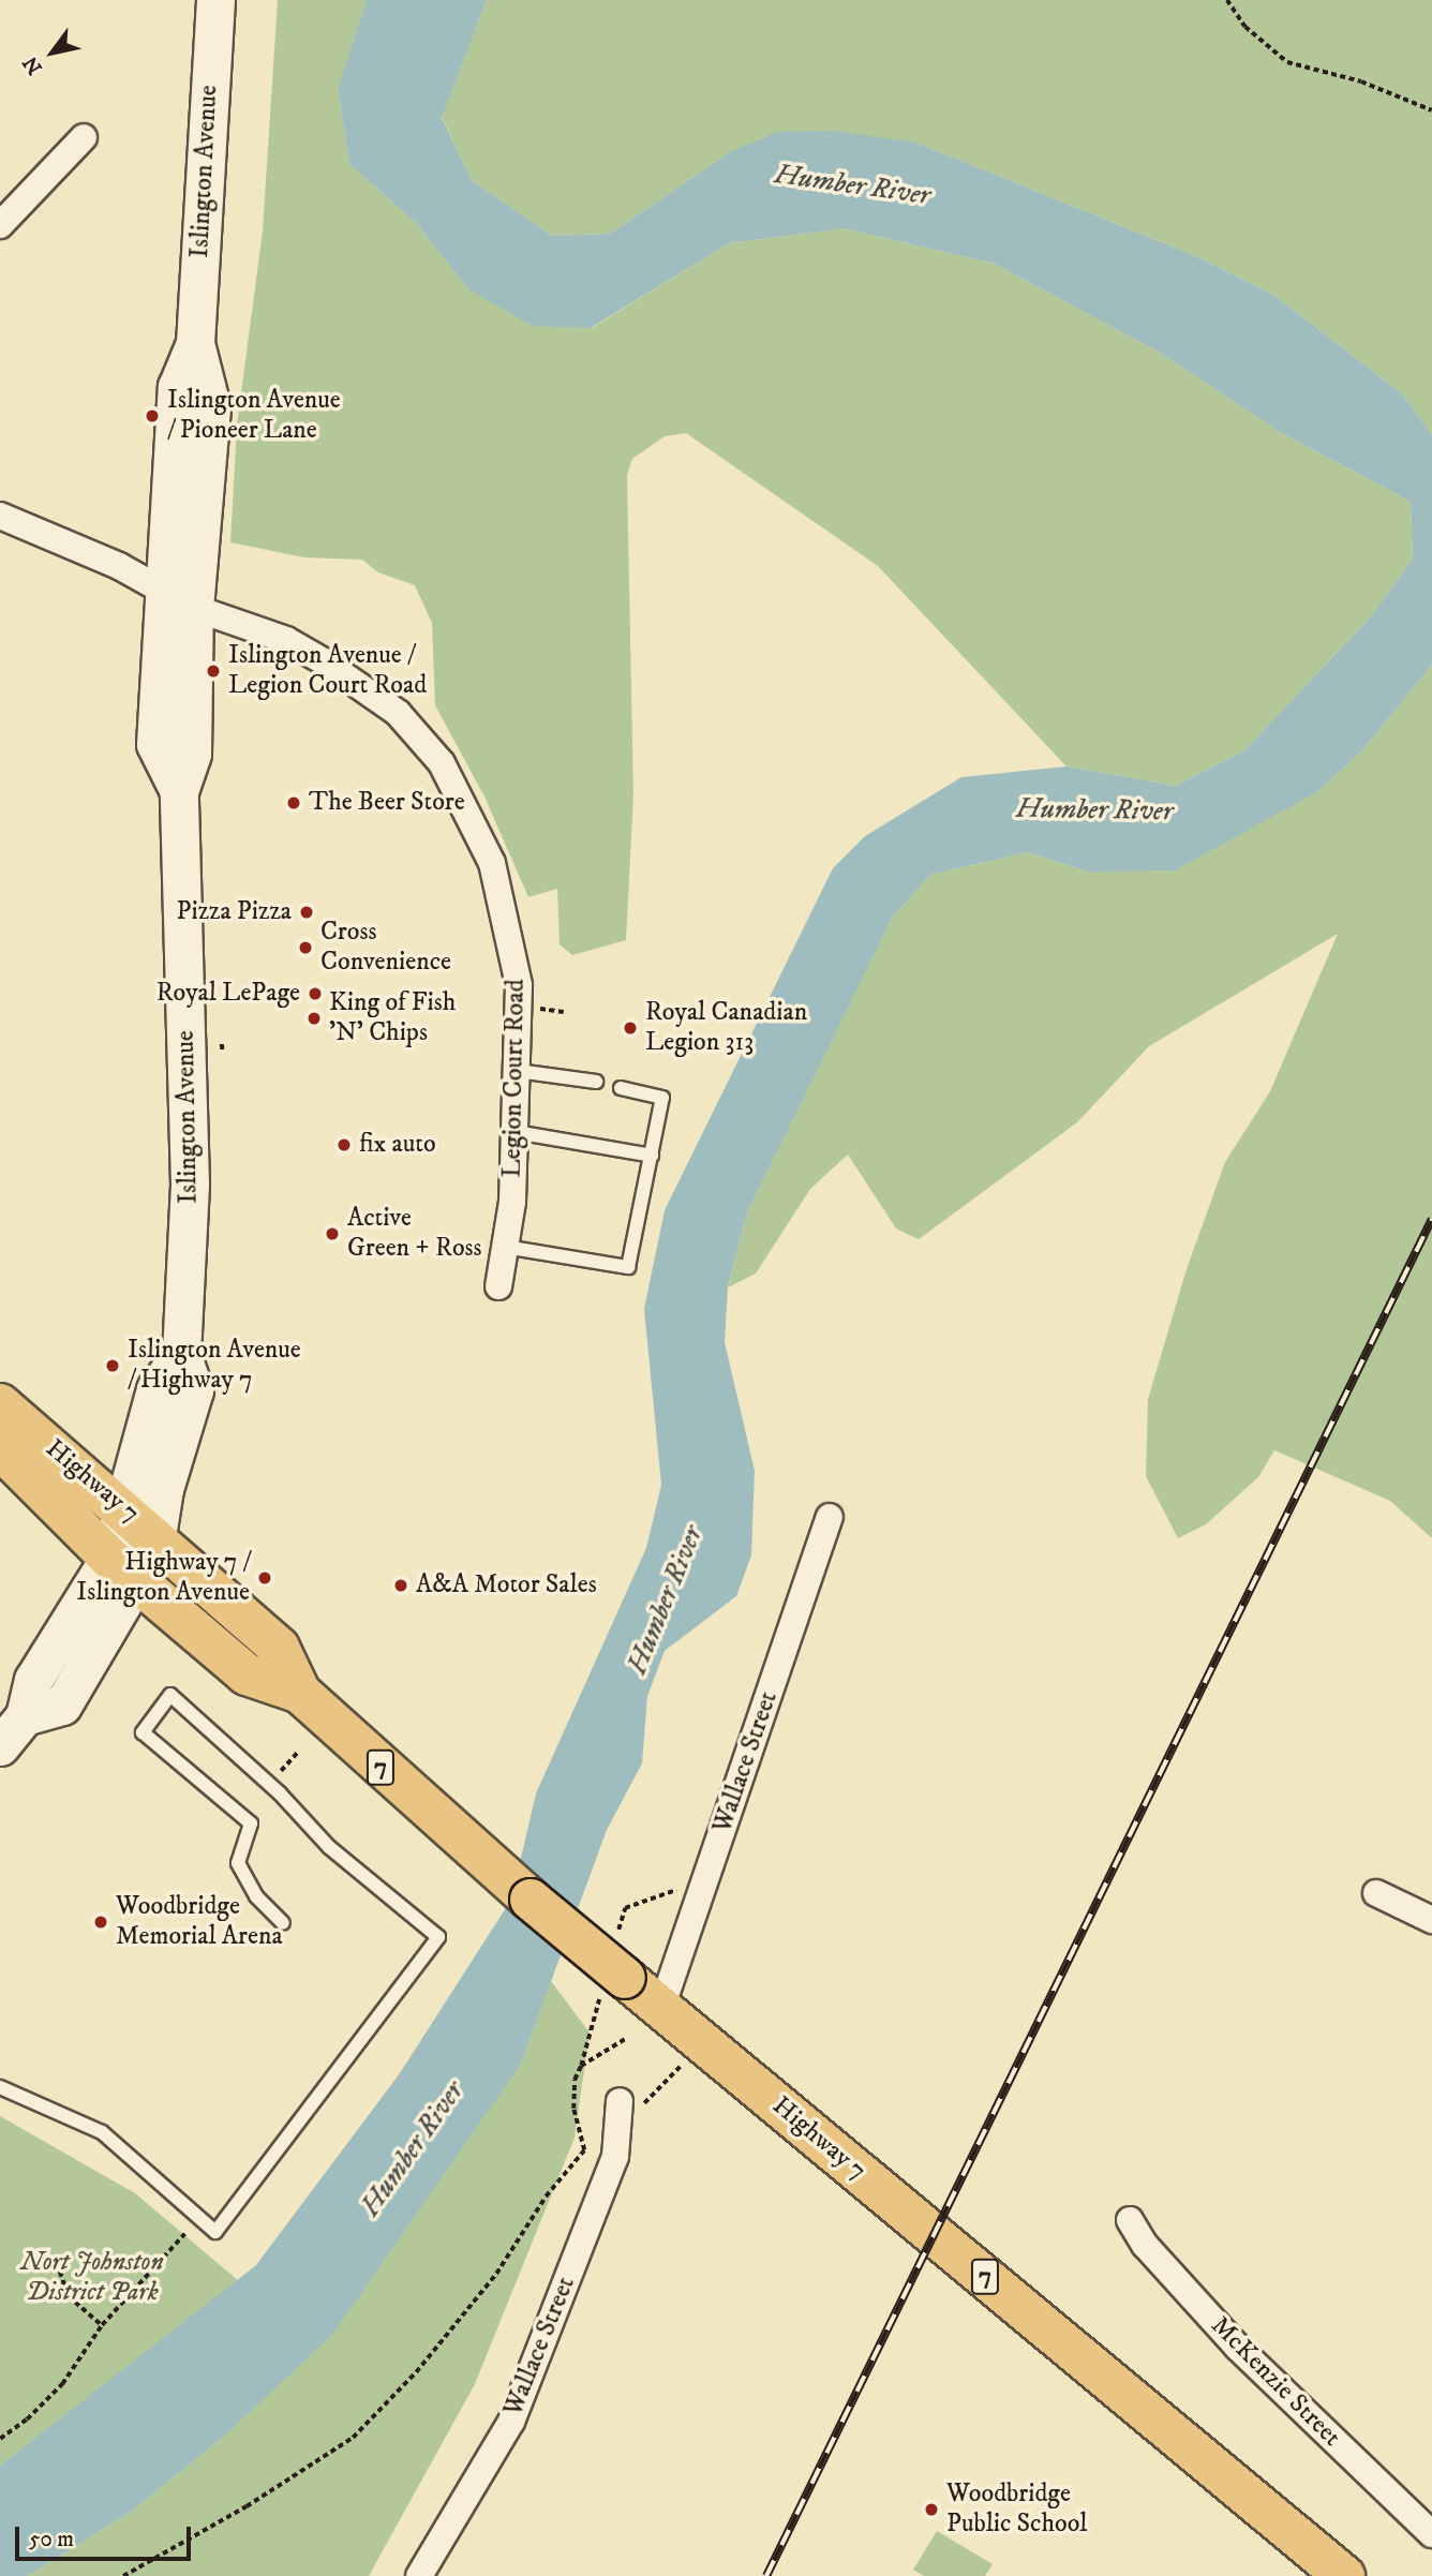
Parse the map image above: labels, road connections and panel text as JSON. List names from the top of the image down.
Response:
{
  "streets": {
    "main road": ["Islington Avenue", "Highway 7", "7"],
    "street": ["Legion Court Road", "Wallace Street", "McKenzie Street"]
  },
  "crossings": [
    ["Islington Avenue", "Legion Court Road"],
    ["Islington Avenue", "Highway 7"],
    ["Highway 7", "Wallace Street"]
  ],
  "water": ["Humber River"],
  "parks": ["Nort Johnston District Park"],
  "places": [
    "Islington Avenue / Pioneer Lane",
    "Islington Avenue / Legion Court Road",
    "The Beer Store",
    "Pizza Pizza",
    "Cross Convenience",
    "Royal LePage",
    "King of Fish 'N' Chips",
    "Royal Canadian Legion 313",
    "fix auto",
    "Active Green + Ross",
    "Islington Avenue / Highway 7",
    "Highway 7 / Islington Avenue",
    "A&A Motor Sales",
    "Woodbridge Memorial Arena",
    "Woodbridge Public School"
  ],
  "scale_bar": "50 m",
  "north": "bottom left"
}
